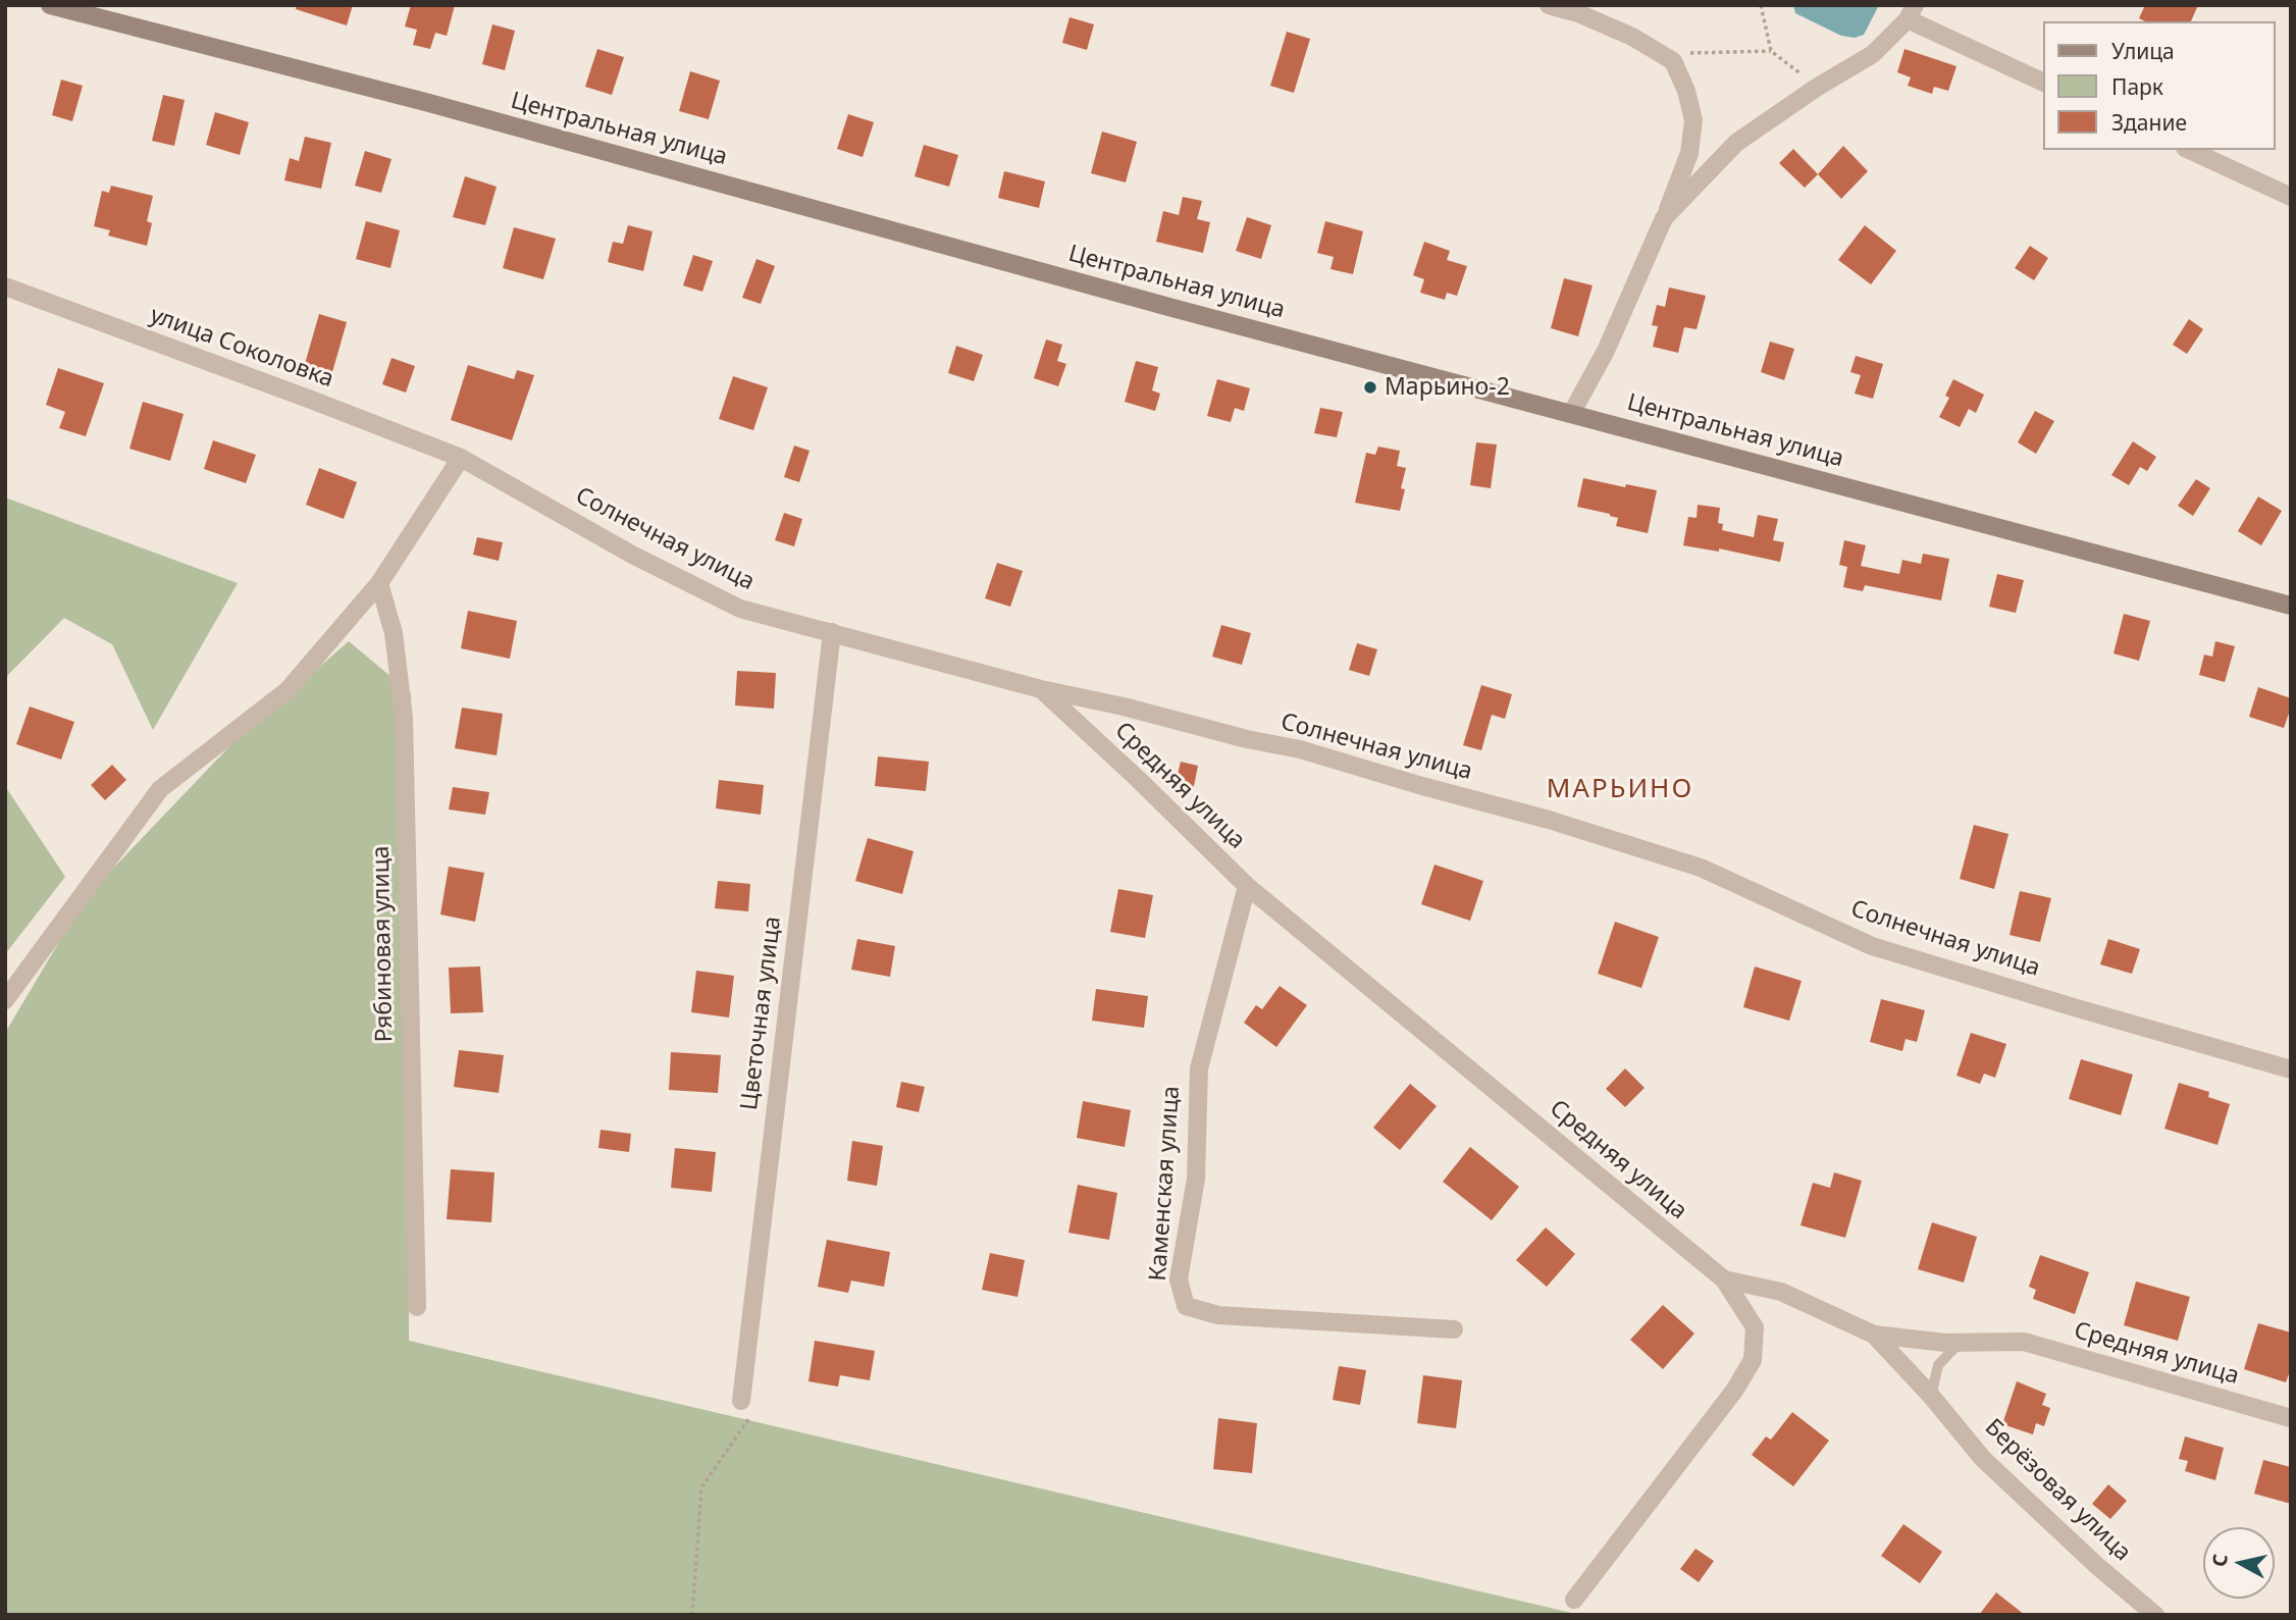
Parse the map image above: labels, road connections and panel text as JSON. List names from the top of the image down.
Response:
{
  "streets": {
    "main road": ["Центральная улица"],
    "street": [
      "улица Соколовка",
      "Солнечная улица",
      "Средняя улица",
      "Рябиновая улица",
      "Цветочная улица",
      "Каменская улица",
      "Берёзовая улица"
    ]
  },
  "crossings": [
    ["улица Соколовка", "Солнечная улица"],
    ["Солнечная улица", "Средняя улица"],
    ["Солнечная улица", "Цветочная улица"],
    ["Средняя улица", "Каменская улица"],
    ["Средняя улица", "Берёзовая улица"]
  ],
  "districts": ["МАРЬИНО"],
  "places": ["Марьино-2"],
  "legend": ["Улица", "Парк", "Здание"],
  "north": "left"
}
